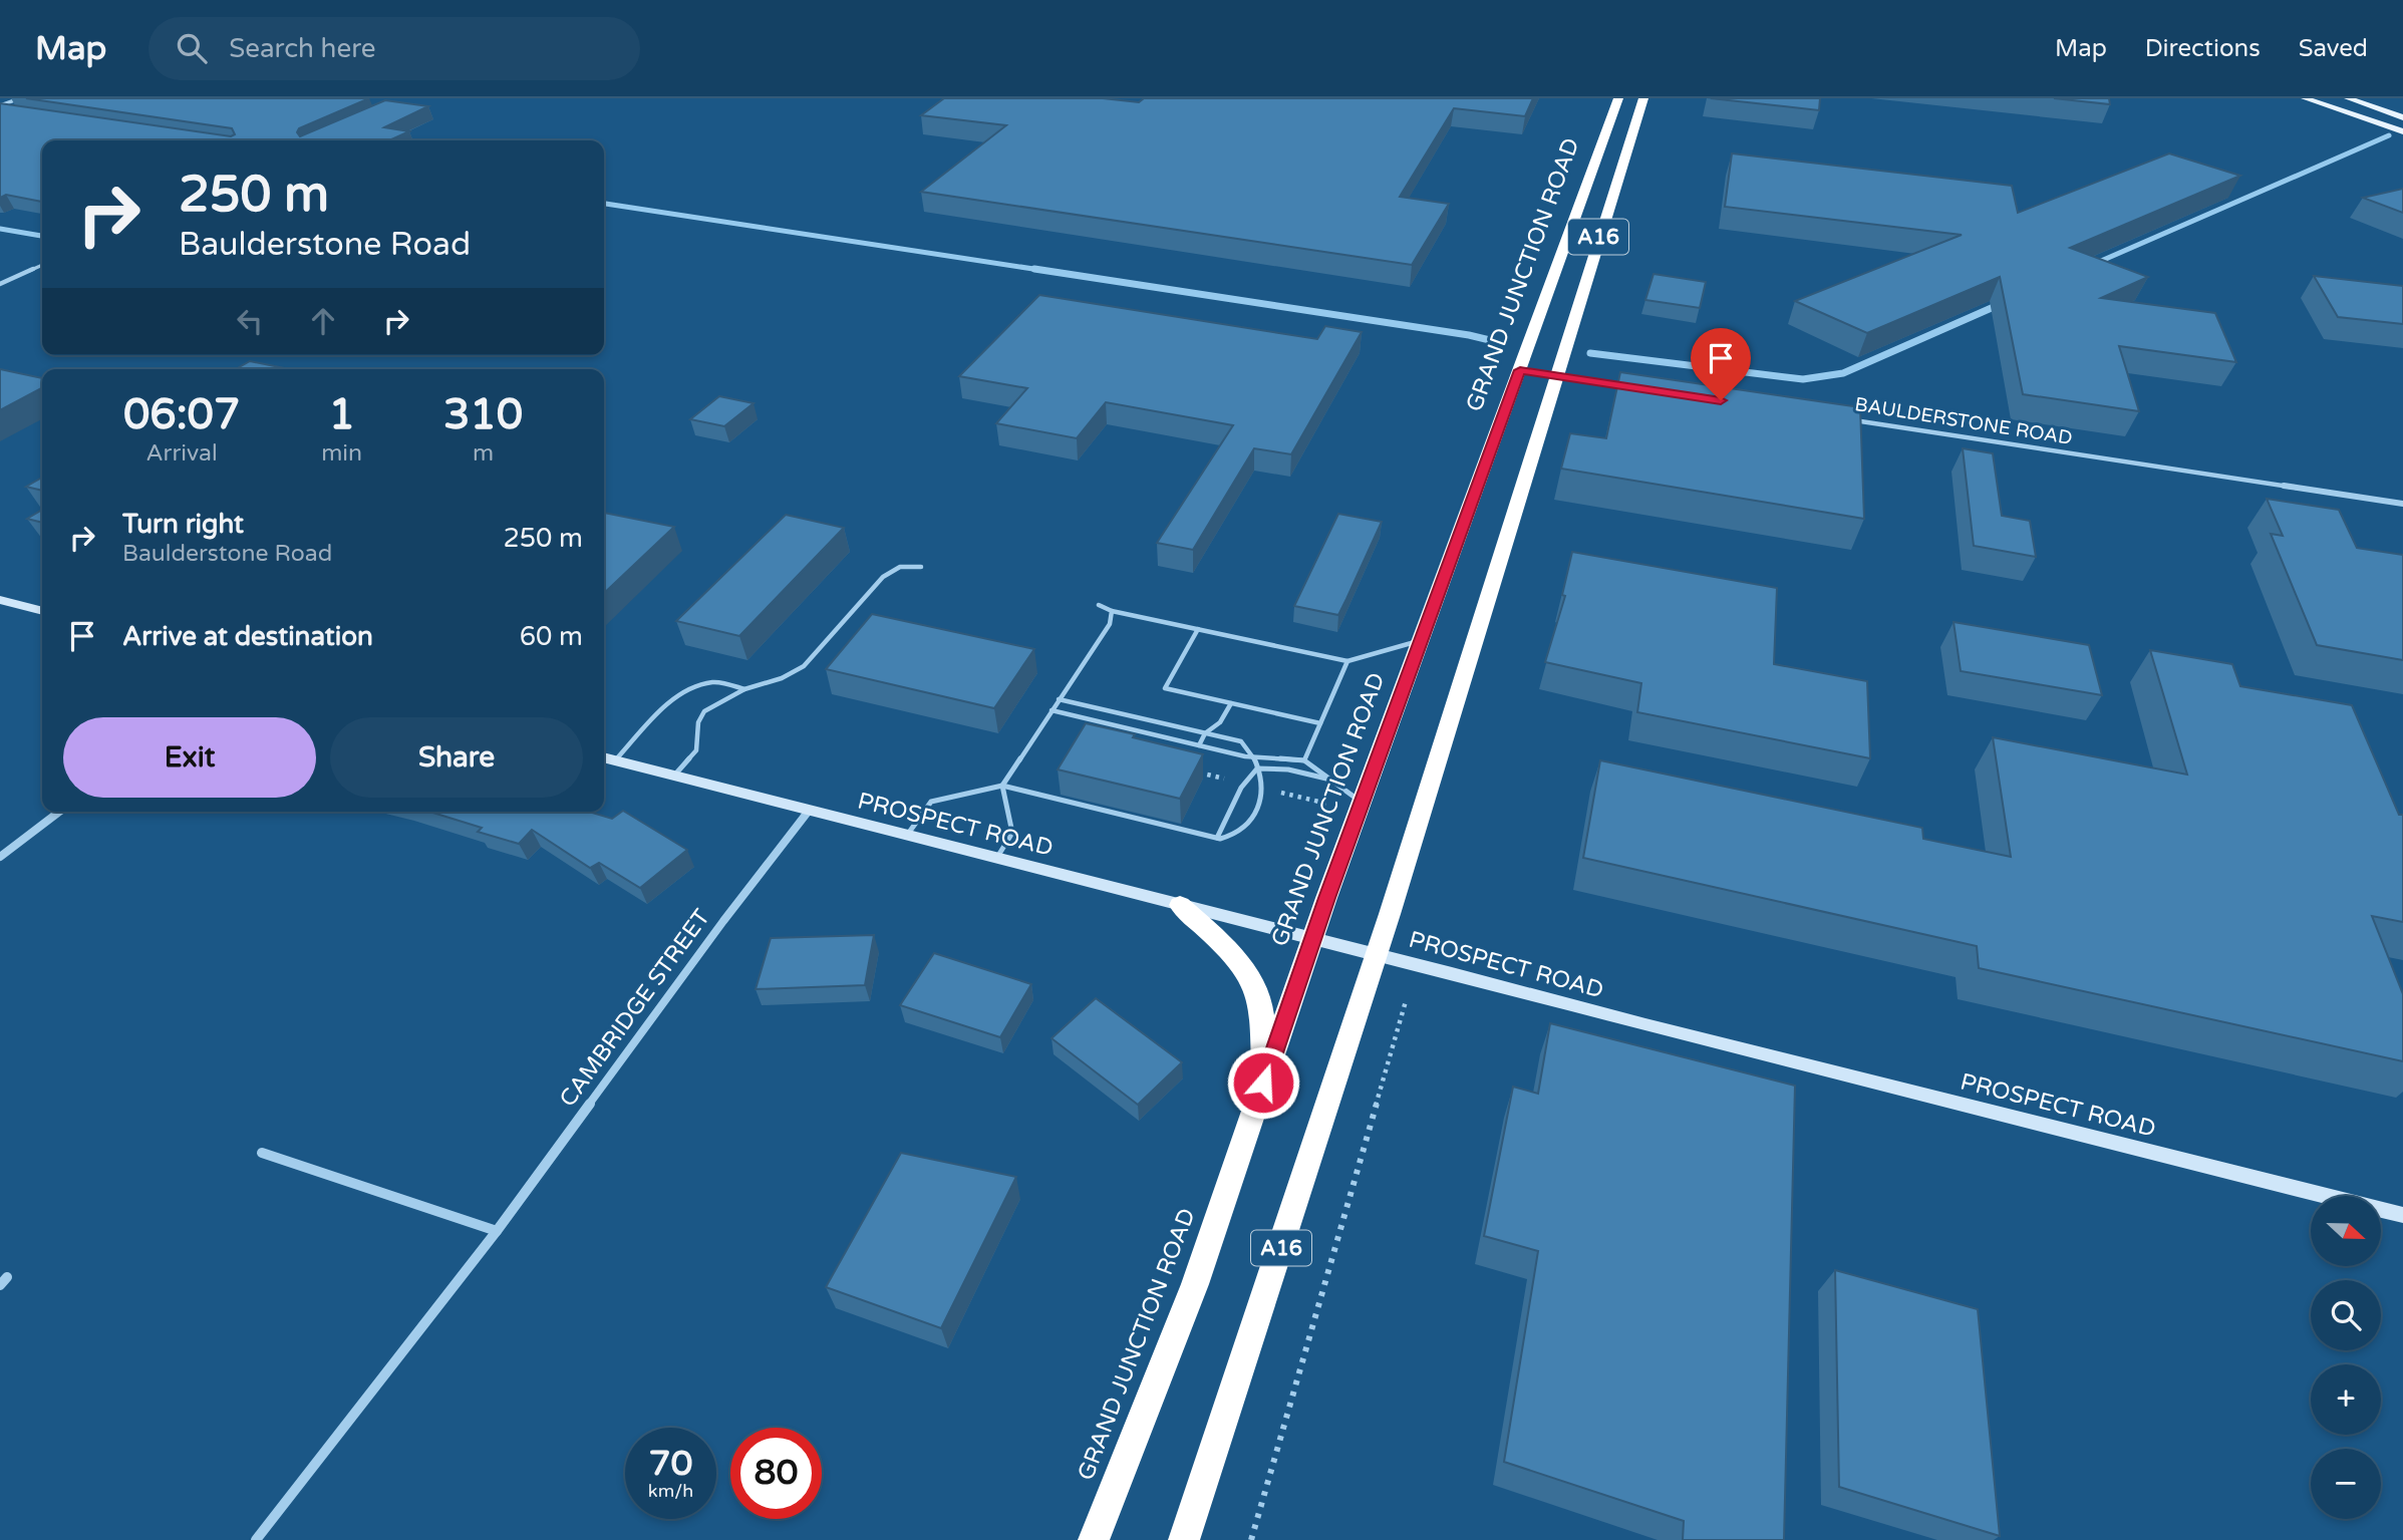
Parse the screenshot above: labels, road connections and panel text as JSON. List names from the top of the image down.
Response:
{
  "streets": {
    "highway": ["A16", "GRAND JUNCTION ROAD"],
    "main road": ["PROSPECT ROAD"],
    "street": ["BAULDERSTONE ROAD", "CAMBRIDGE STREET"]
  },
  "crossings": [
    ["A16", "PROSPECT ROAD"],
    ["GRAND JUNCTION ROAD", "PROSPECT ROAD"],
    ["PROSPECT ROAD", "CAMBRIDGE STREET"]
  ],
  "north": "right",
  "page": {
    "header": "Map",
    "search": "Search here",
    "nav": ["Map", "Directions", "Saved"],
    "turn": ["250 m", "Baulderstone Road"],
    "eta": [
      "06:07",
      "Arrival",
      "1",
      "min",
      "310",
      "m"
    ],
    "list": [
      {
        "name": "Turn right",
        "note": "Baulderstone Road",
        "value": "250 m"
      },
      {
        "name": "Arrive at destination",
        "value": "60 m"
      }
    ],
    "buttons": ["Exit", "Share"],
    "map_buttons": ["+", "−"],
    "speed": "70 km/h",
    "limit": "80"
  }
}
